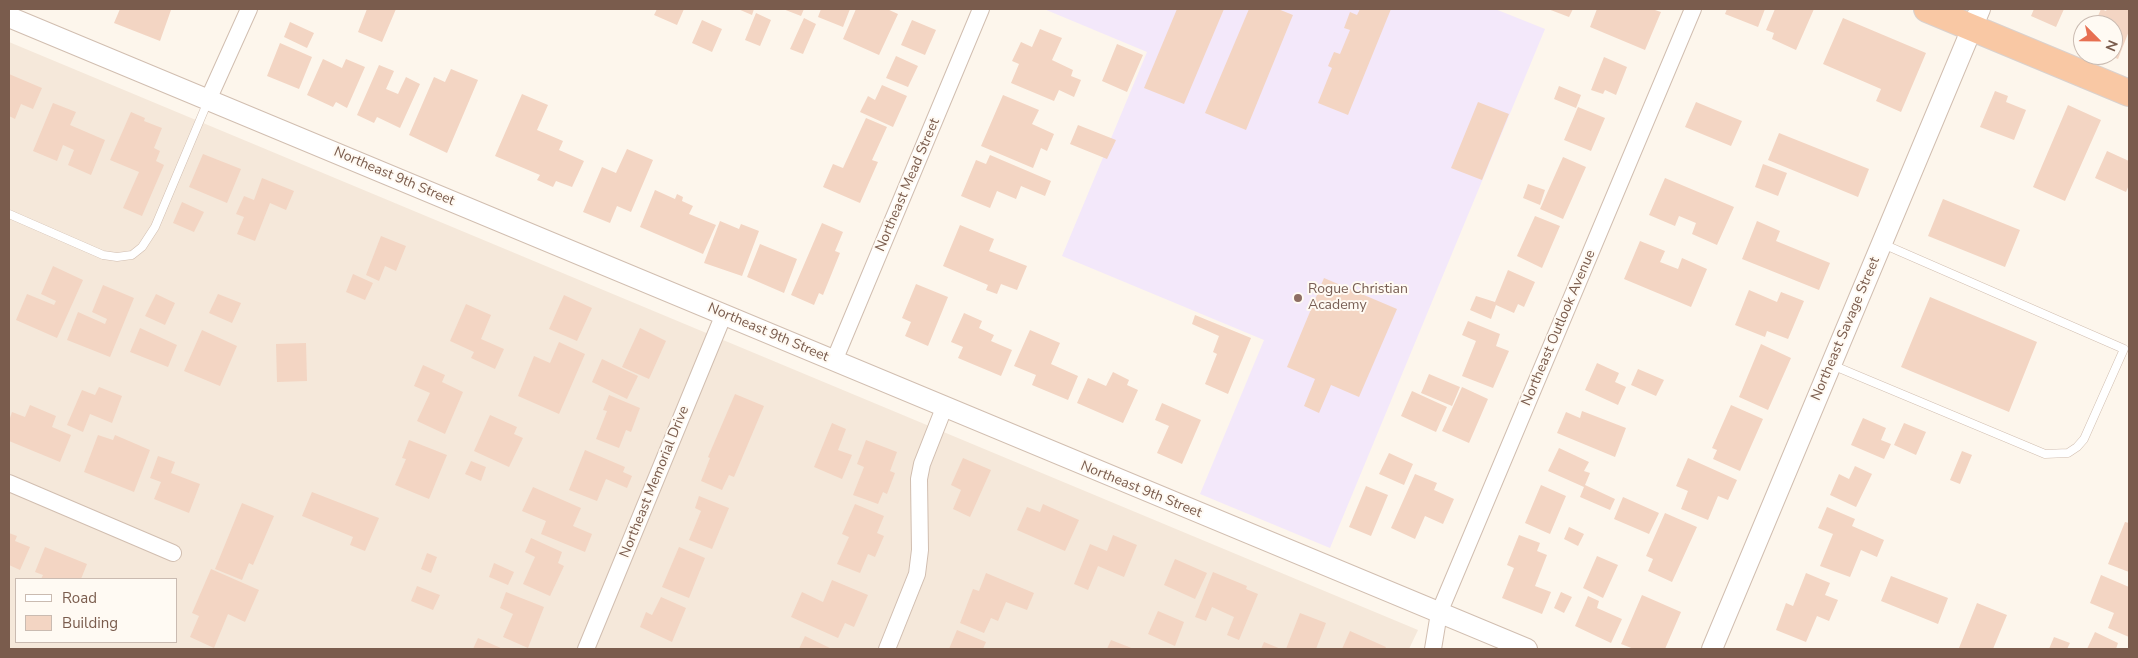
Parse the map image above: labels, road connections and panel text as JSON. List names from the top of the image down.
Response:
{
  "streets": {
    "street": [
      "Northeast 9th Street",
      "Northeast Mead Street",
      "Northeast Outlook Avenue",
      "Northeast Savage Street",
      "Northeast Memorial Drive"
    ]
  },
  "crossings": [
    ["Northeast 9th Street", "Northeast Mead Street"],
    ["Northeast 9th Street", "Northeast Outlook Avenue"],
    ["Northeast 9th Street", "Northeast Memorial Drive"]
  ],
  "places": ["Rogue Christian Academy"],
  "legend": ["Road", "Building"],
  "north": "bottom right"
}
